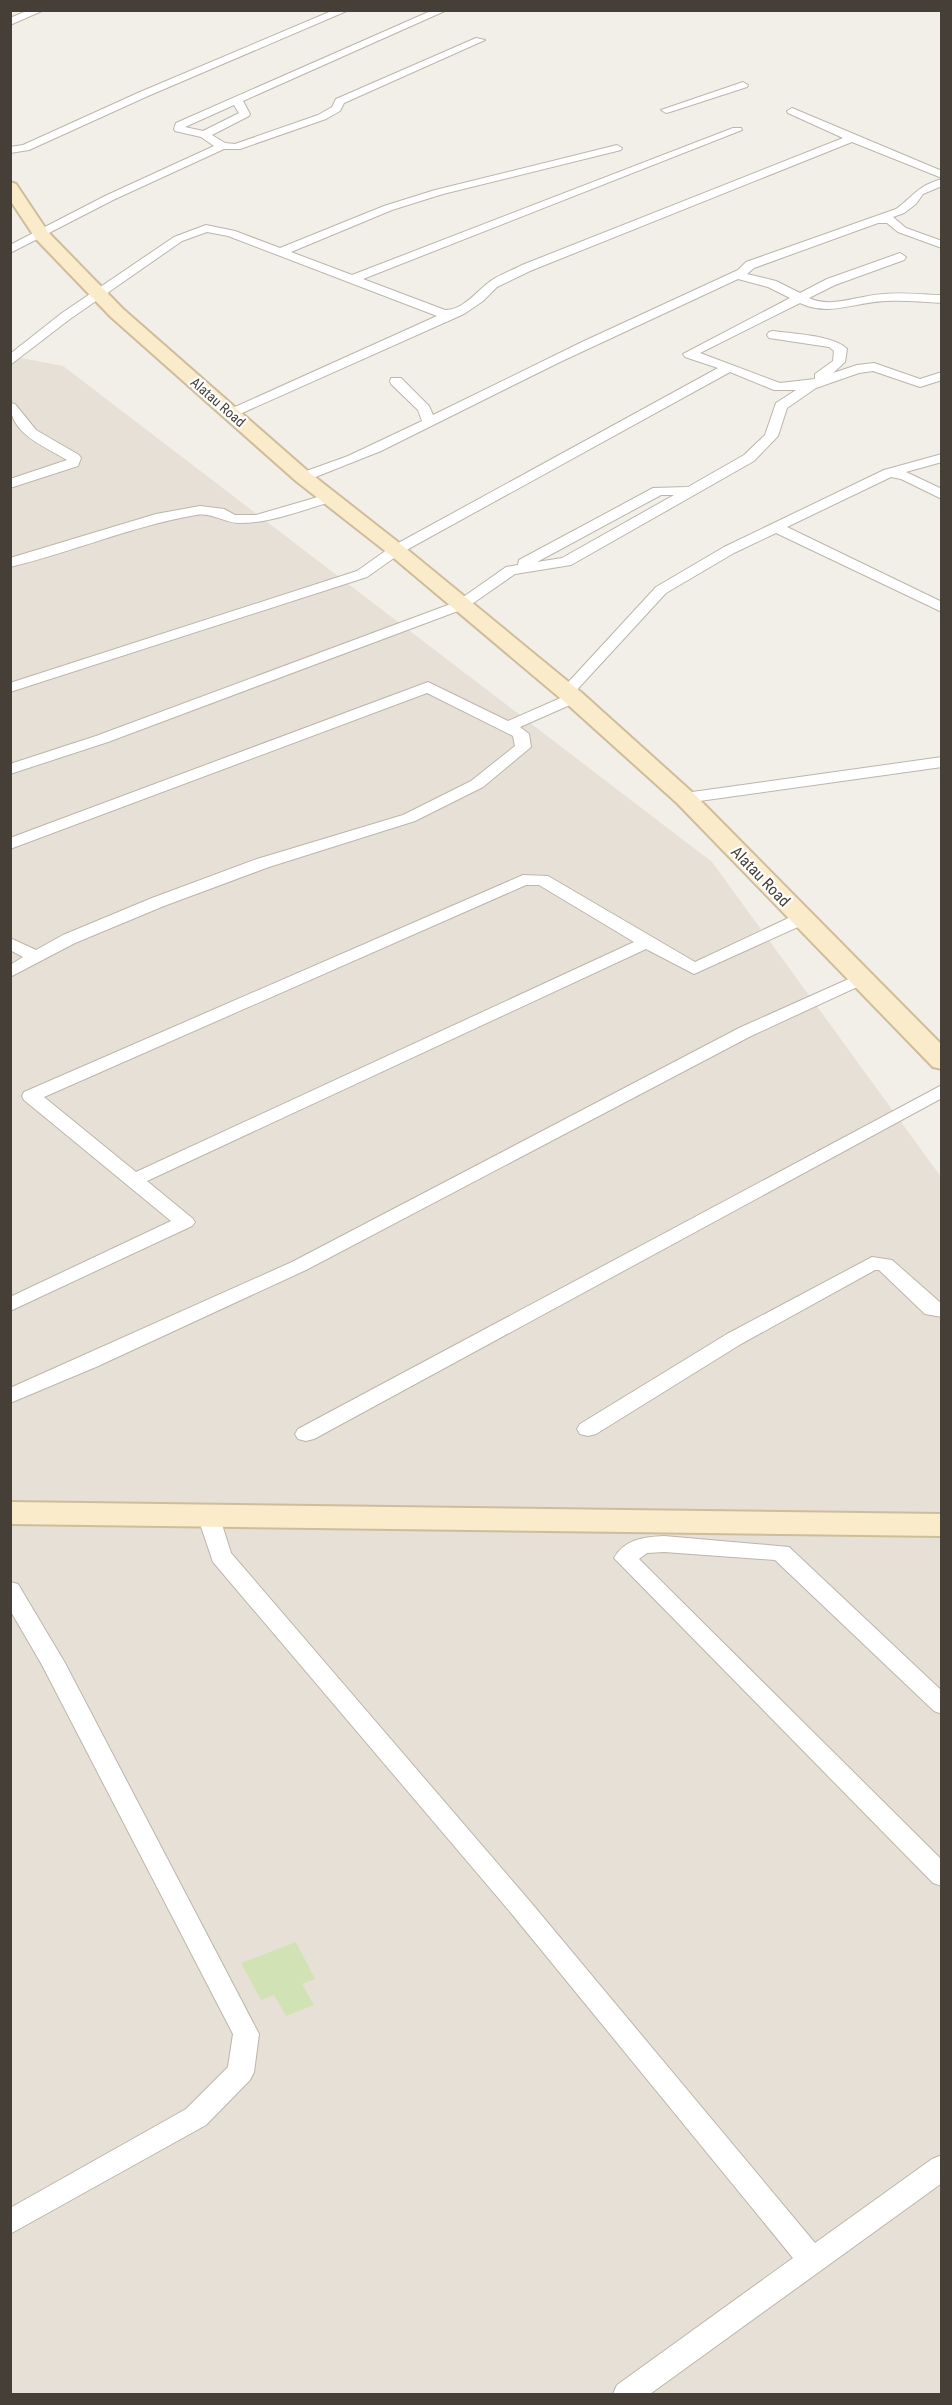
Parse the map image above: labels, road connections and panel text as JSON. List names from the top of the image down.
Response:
{
  "streets": {
    "main road": ["Alatau Road"]
  }
}
